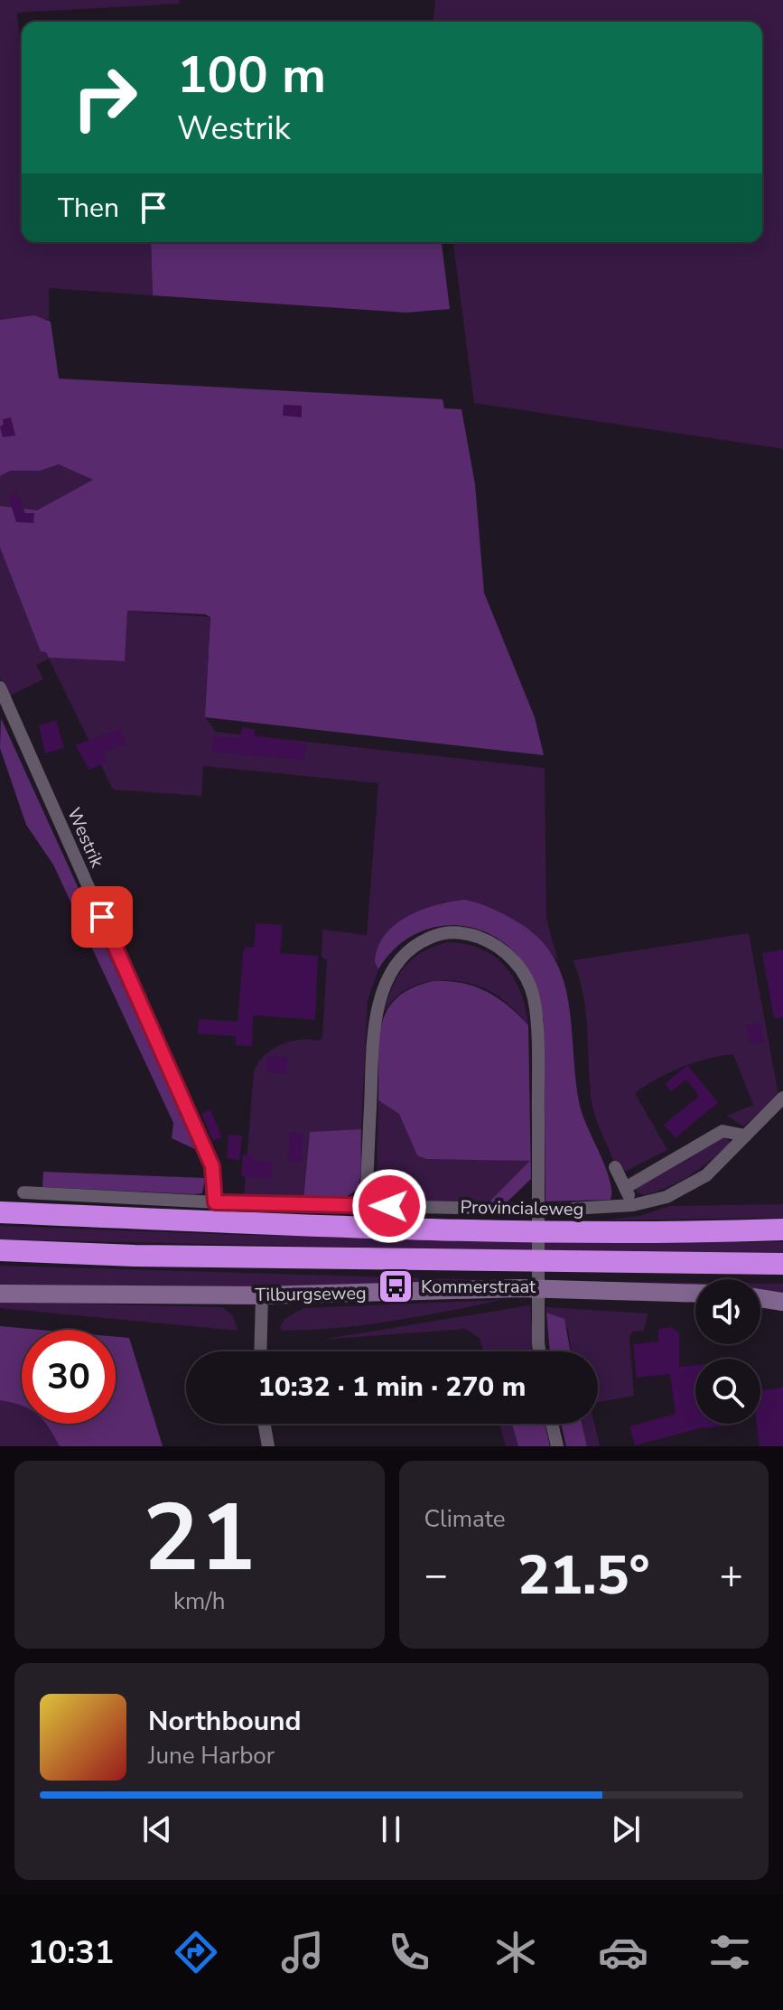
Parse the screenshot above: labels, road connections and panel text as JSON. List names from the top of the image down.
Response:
{
  "streets": {
    "highway": ["Provincialeweg"],
    "street": ["Westrik", "Tilburgseweg"]
  },
  "places": {
    "bus stop": ["Kommerstraat"]
  },
  "page": {
    "turn": ["100 m", "Westrik"],
    "then": "Then",
    "limit": "30",
    "trip": "10:32 · 1 min · 270 m",
    "tile": [
      ["21", "km/h"],
      "Climate"
    ],
    "heat": ["−", "21.5°", "+"],
    "song": ["Northbound", "June Harbor"],
    "tabs": "10:31"
  }
}
